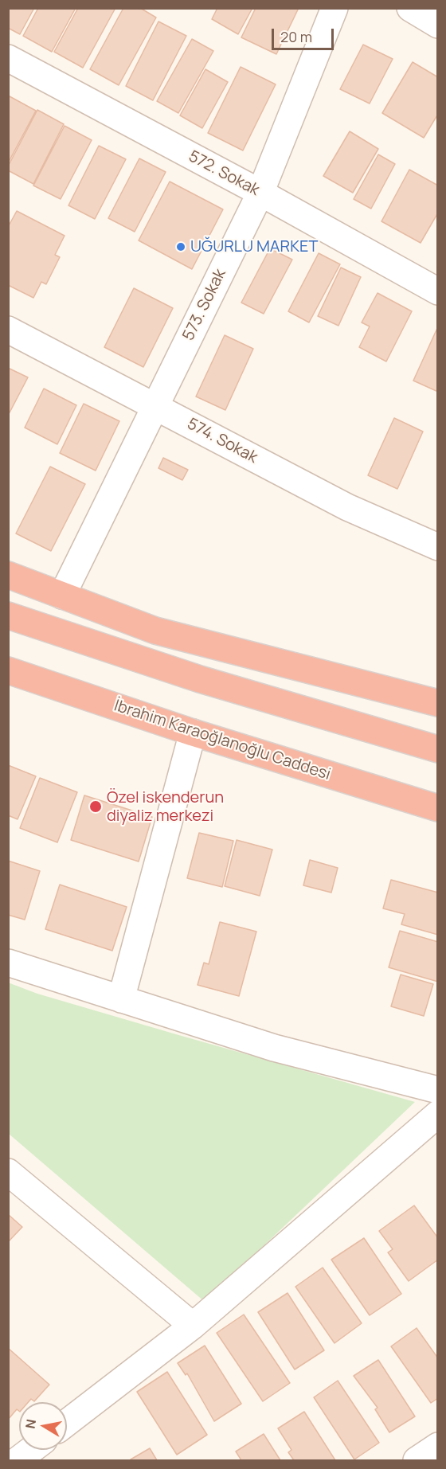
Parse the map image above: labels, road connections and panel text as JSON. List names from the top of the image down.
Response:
{
  "streets": {
    "highway": ["İbrahim Karaoğlanoğlu Caddesi"],
    "street": ["572. Sokak", "573. Sokak", "574. Sokak"]
  },
  "crossings": [
    ["572. Sokak", "573. Sokak"],
    ["573. Sokak", "574. Sokak"]
  ],
  "places": ["UĞURLU MARKET", "Özel iskenderun diyaliz merkezi"],
  "scale_bar": "20 m",
  "north": "left"
}
